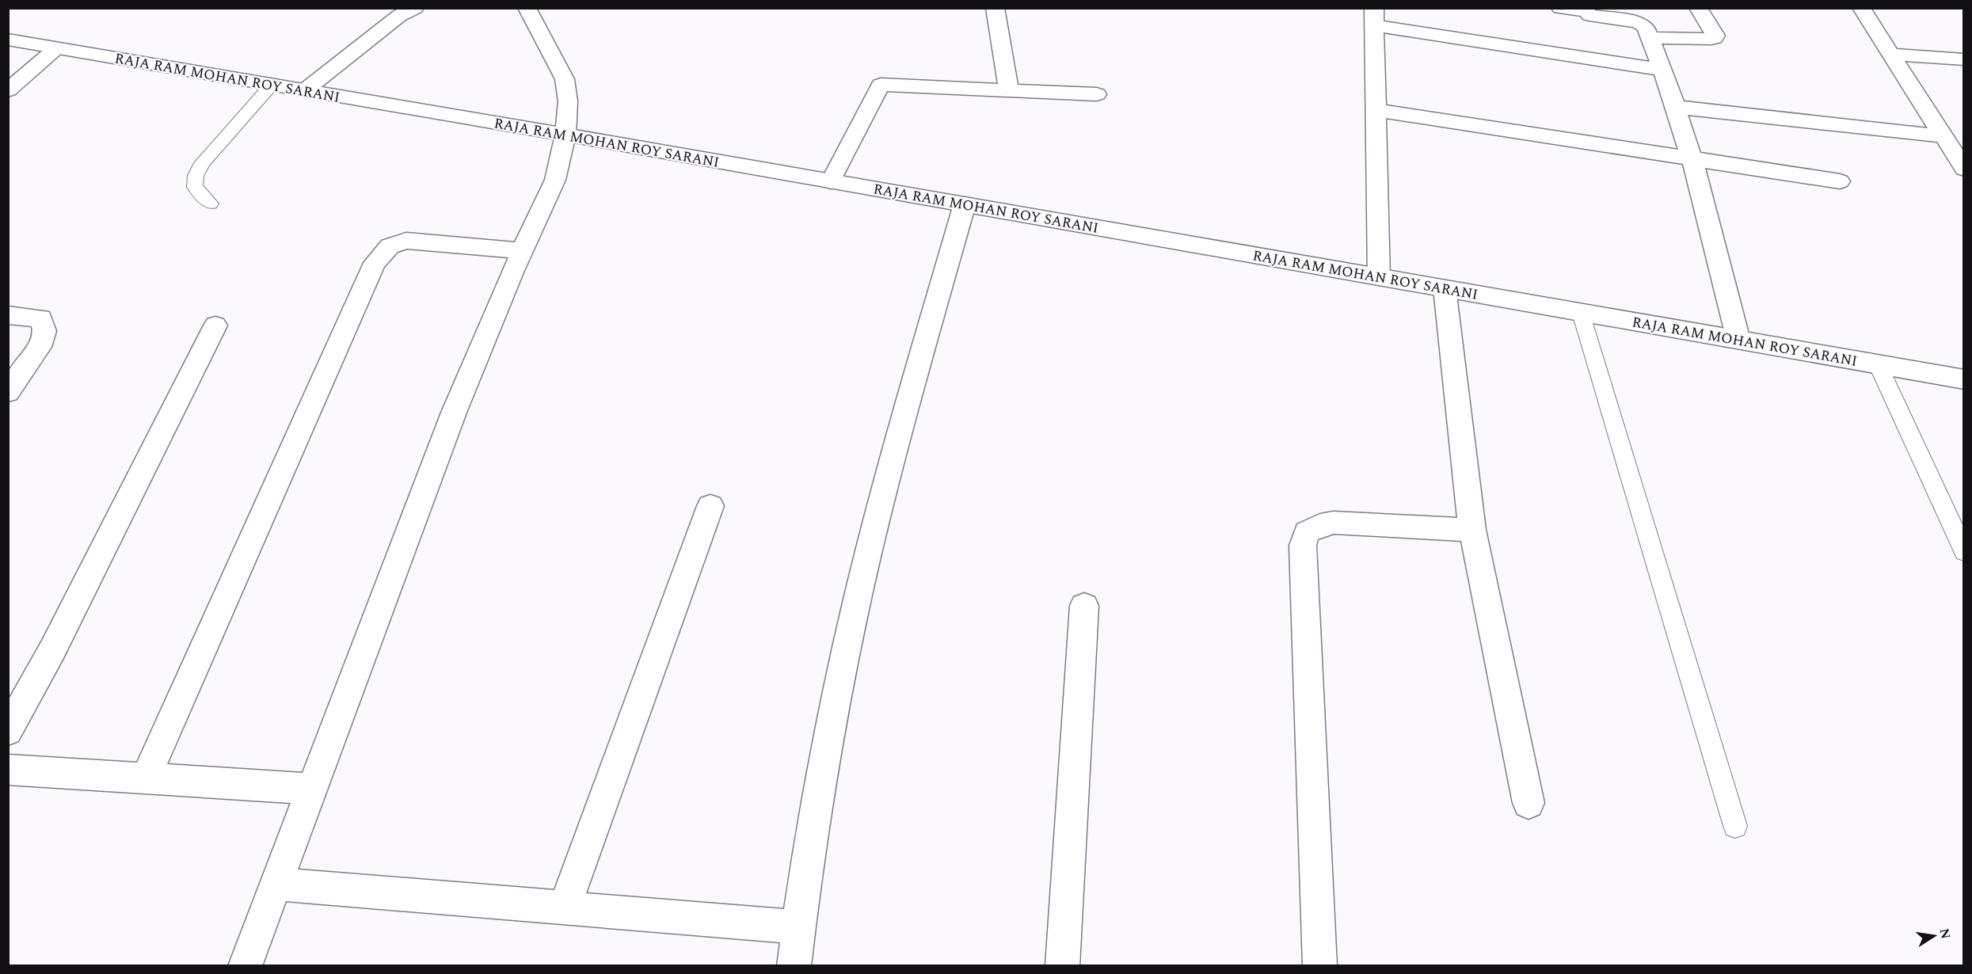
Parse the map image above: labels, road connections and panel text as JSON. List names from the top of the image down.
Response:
{
  "streets": {
    "street": ["RAJA RAM MOHAN ROY SARANI"]
  },
  "north": "right"
}
